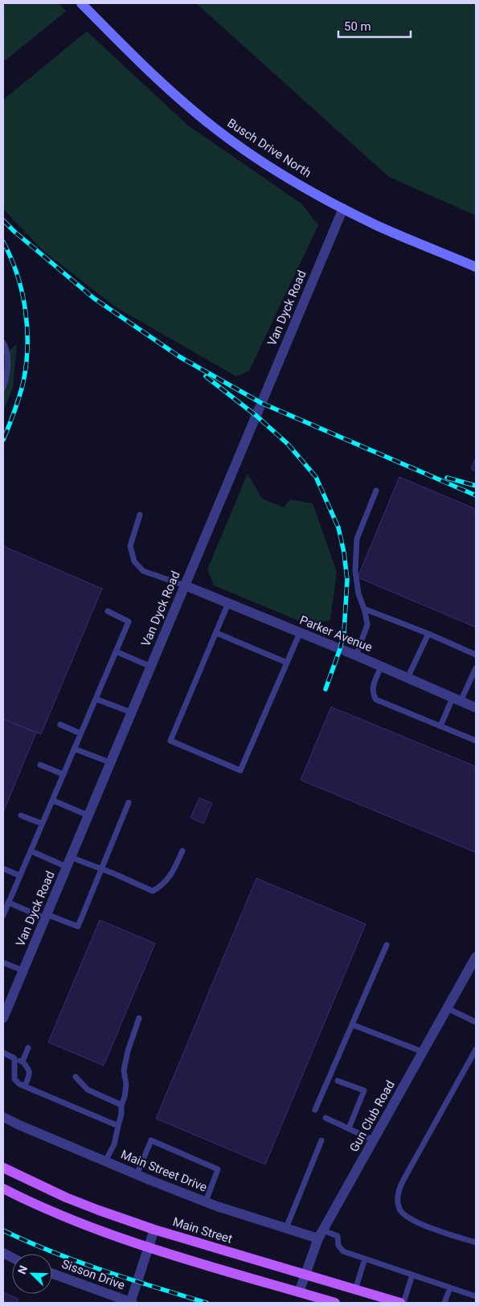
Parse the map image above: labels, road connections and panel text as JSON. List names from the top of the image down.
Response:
{
  "streets": {
    "main road": ["Main Street"],
    "street": [
      "Busch Drive North",
      "Van Dyck Road",
      "Parker Avenue",
      "Gun Club Road",
      "Main Street Drive",
      "Sisson Drive"
    ]
  },
  "crossings": [
    ["Busch Drive North", "Van Dyck Road"],
    ["Van Dyck Road", "Parker Avenue"],
    ["Gun Club Road", "Main Street Drive"],
    ["Gun Club Road", "Main Street"]
  ],
  "scale_bar": "50 m",
  "north": "top left"
}
